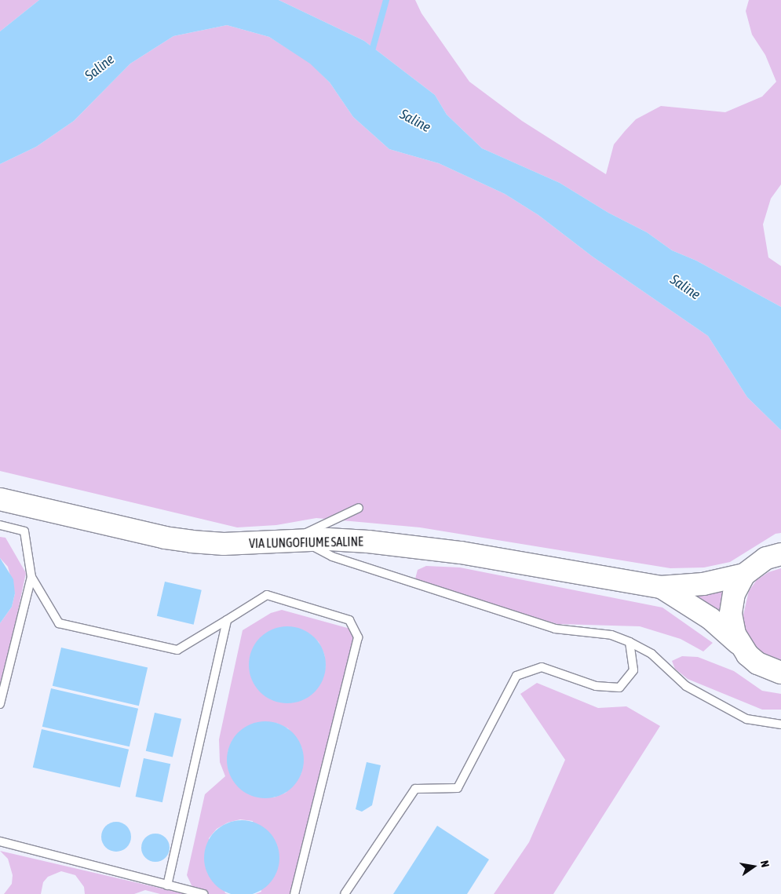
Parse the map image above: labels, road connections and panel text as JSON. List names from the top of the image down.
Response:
{
  "streets": {
    "street": ["VIA LUNGOFIUME SALINE"]
  },
  "water": ["Saline"],
  "north": "right"
}
